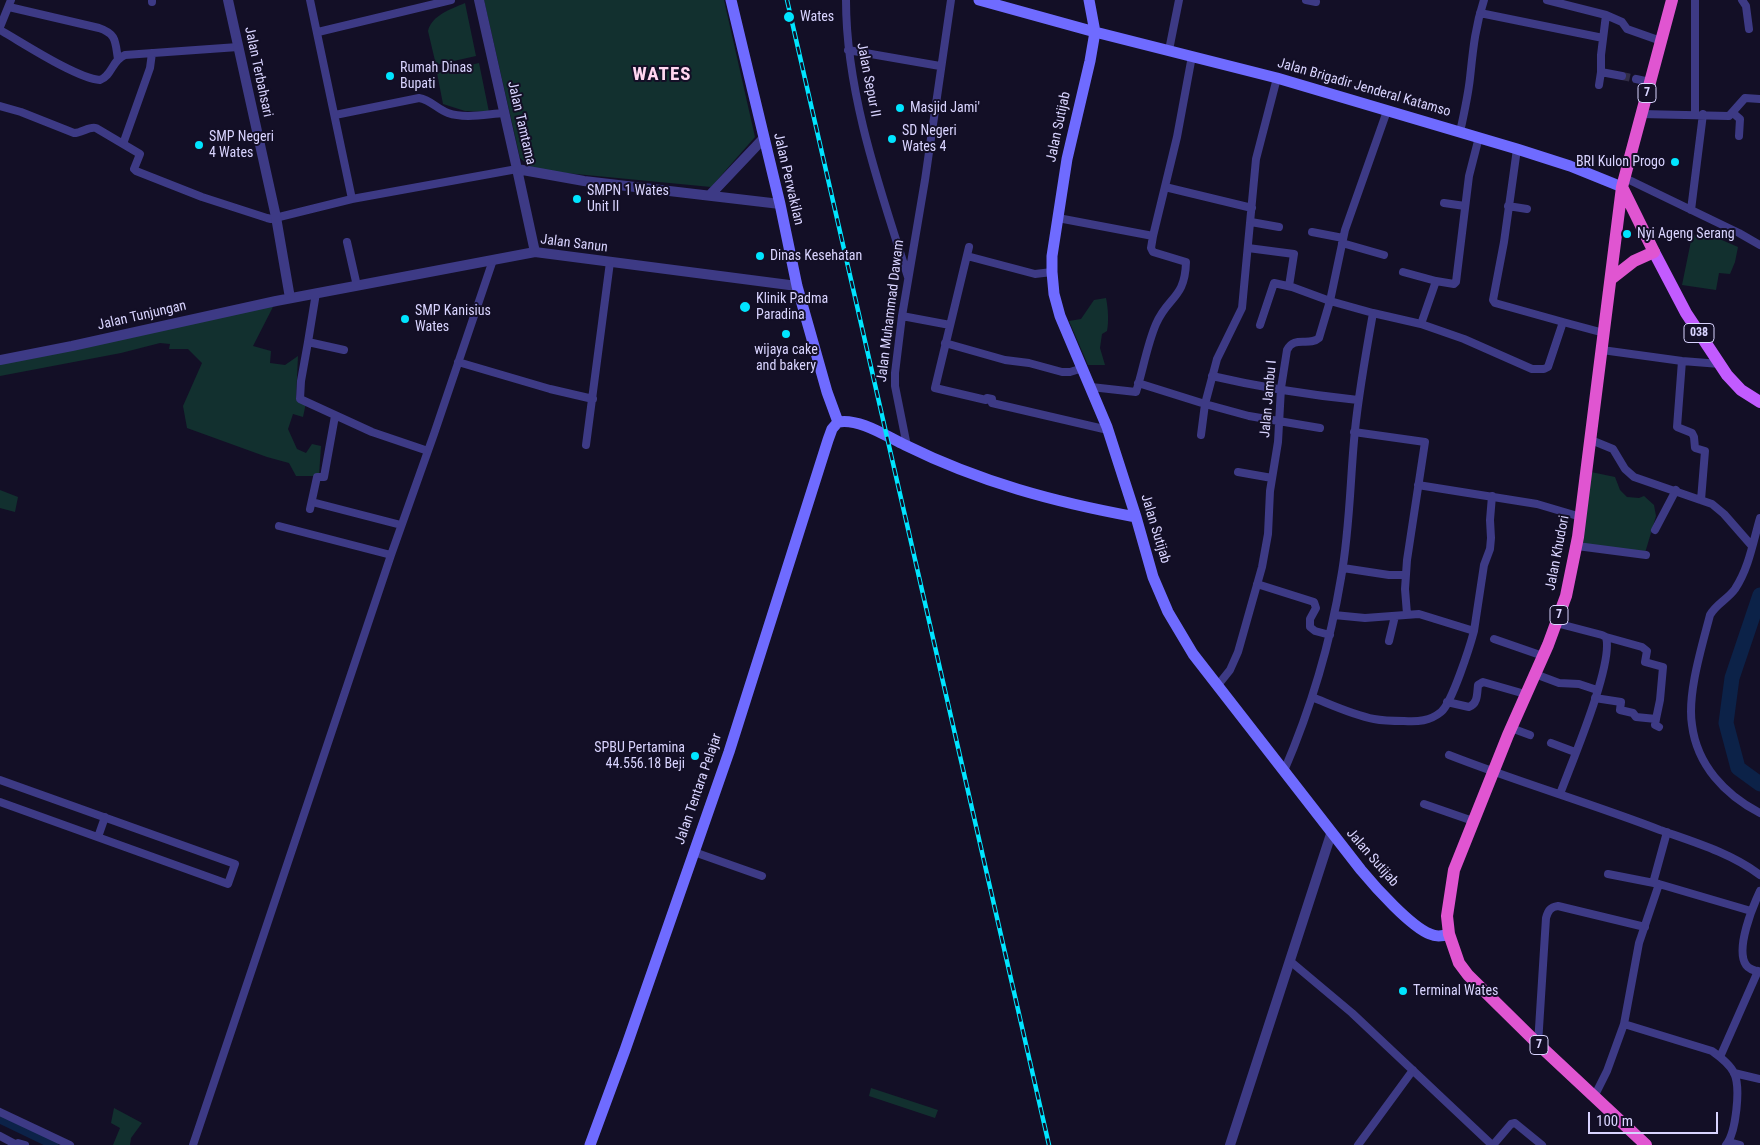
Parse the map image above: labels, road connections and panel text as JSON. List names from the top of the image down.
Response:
{
  "streets": {
    "highway": ["7", "Jalan Khudori"],
    "main road": [
      "Jalan Brigadir Jenderal Katamso",
      "Jalan Sutijab",
      "Jalan Perwakilan",
      "038",
      "Jalan Tentara Pelajar"
    ],
    "street": [
      "Jalan Terbahsari",
      "Jalan Sepur II",
      "Jalan Tamtama",
      "Jalan Sanun",
      "Jalan Muhammad Dawam",
      "Jalan Tunjungan",
      "Jalan Jambu I"
    ]
  },
  "crossings": [
    ["Jalan Terbahsari", "Jalan Sanun"],
    ["Jalan Terbahsari", "Jalan Tunjungan"],
    ["Jalan Sepur II", "Jalan Muhammad Dawam"],
    ["Jalan Brigadir Jenderal Katamso", "7"],
    ["Jalan Brigadir Jenderal Katamso", "Jalan Sutijab"],
    ["Jalan Brigadir Jenderal Katamso", "Jalan Jambu I"],
    ["Jalan Brigadir Jenderal Katamso", "Jalan Khudori"],
    ["7", "Jalan Sutijab"],
    ["7", "Jalan Khudori"],
    ["Jalan Tamtama", "Jalan Sanun"],
    ["Jalan Sutijab", "Jalan Jambu I"],
    ["Jalan Sutijab", "Jalan Khudori"],
    ["Jalan Perwakilan", "Jalan Sanun"],
    ["Jalan Perwakilan", "Jalan Tentara Pelajar"],
    ["Jalan Sanun", "Jalan Tunjungan"]
  ],
  "districts": ["WATES"],
  "places": [
    "Wates",
    "Rumah Dinas Bupati",
    "Masjid Jami'",
    "SD Negeri Wates 4",
    "SMP Negeri 4 Wates",
    "BRI Kulon Progo",
    "SMPN 1 Wates Unit II",
    "Nyi Ageng Serang",
    "Dinas Kesehatan",
    "Klinik Padma Paradina",
    "SMP Kanisius Wates",
    "wijaya cake and bakery",
    "SPBU Pertamina 44.556.18 Beji",
    "Terminal Wates"
  ],
  "scale_bar": "100 m"
}
